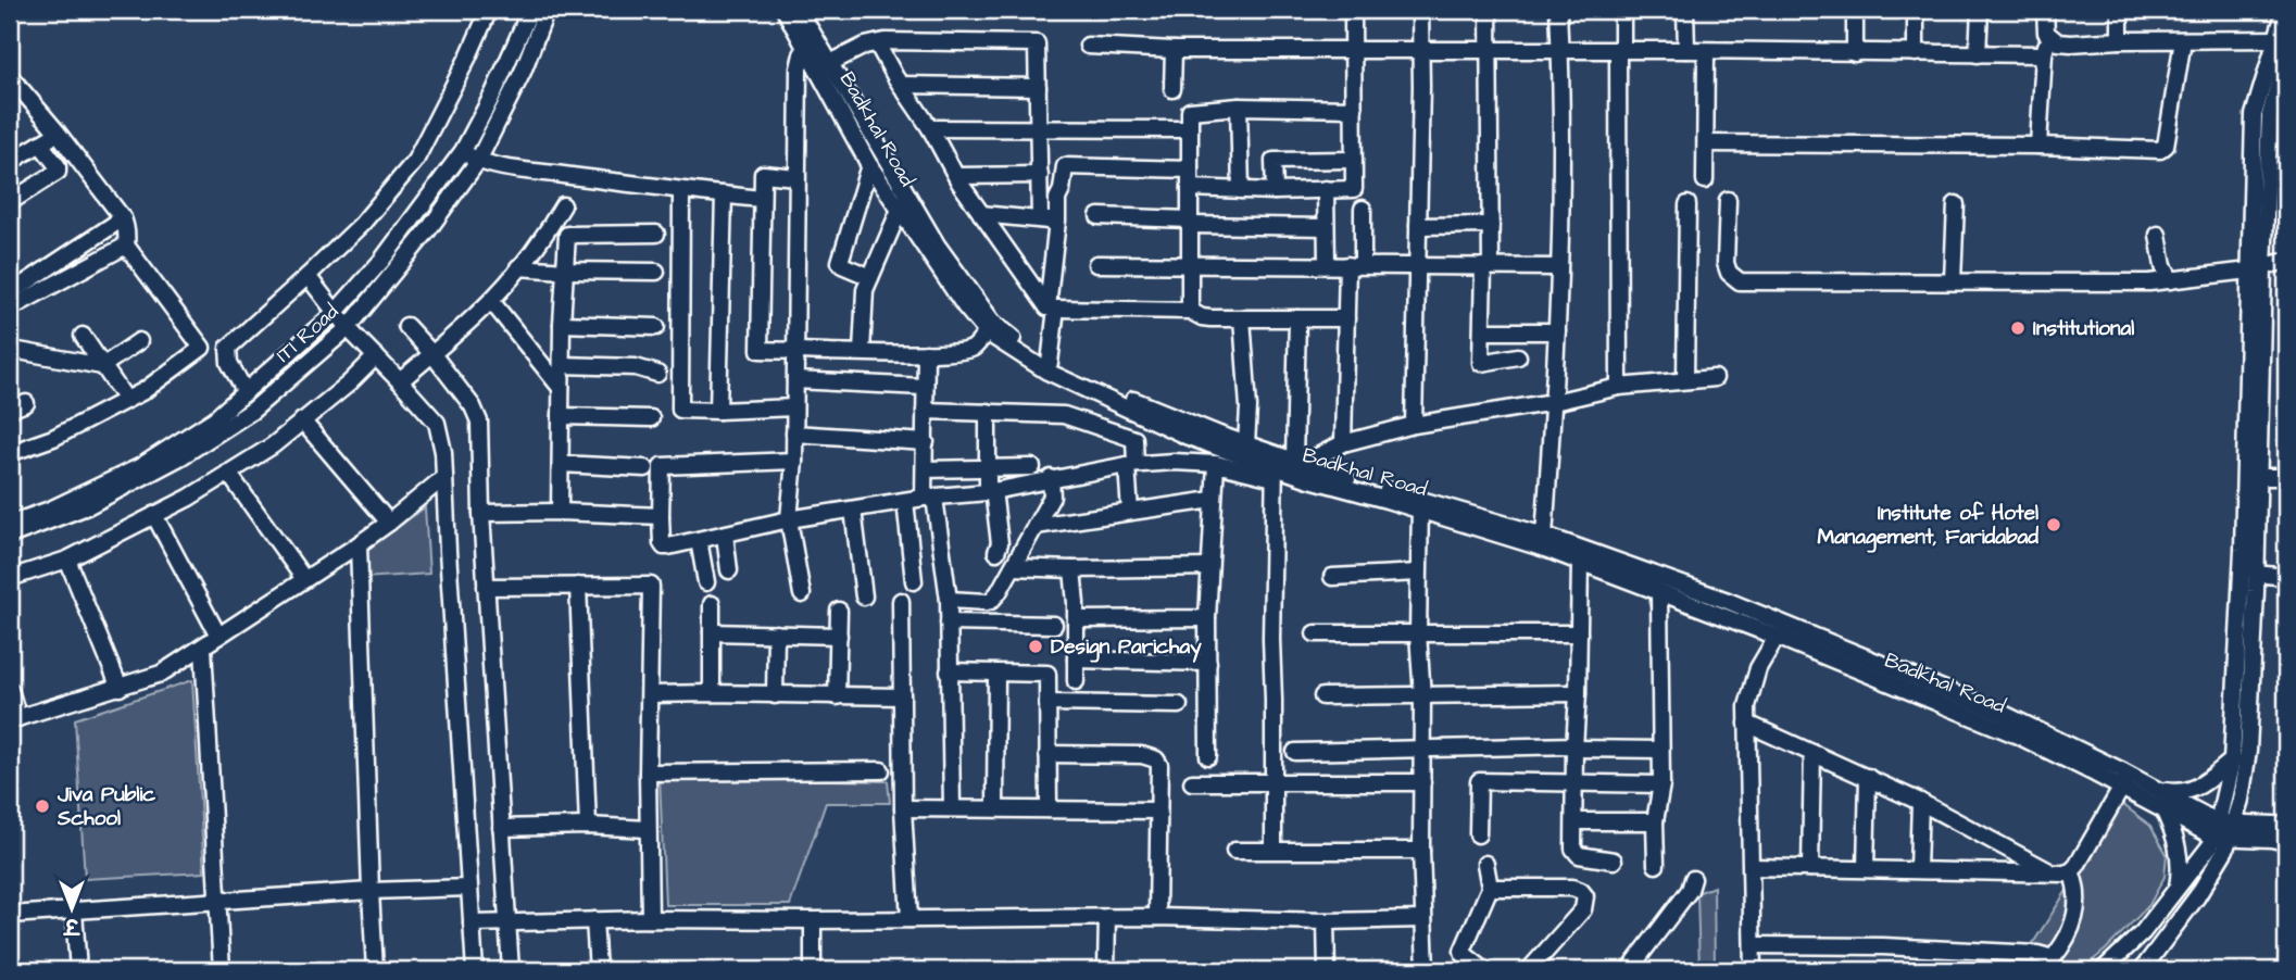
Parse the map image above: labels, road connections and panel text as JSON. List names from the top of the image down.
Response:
{
  "streets": {
    "street": ["Badkhal Road", "ITI Road"]
  },
  "places": [
    "Institutional",
    "Institute of Hotel Management, Faridabad",
    "Design Parichay",
    "Jiva Public School"
  ],
  "north": "bottom"
}
